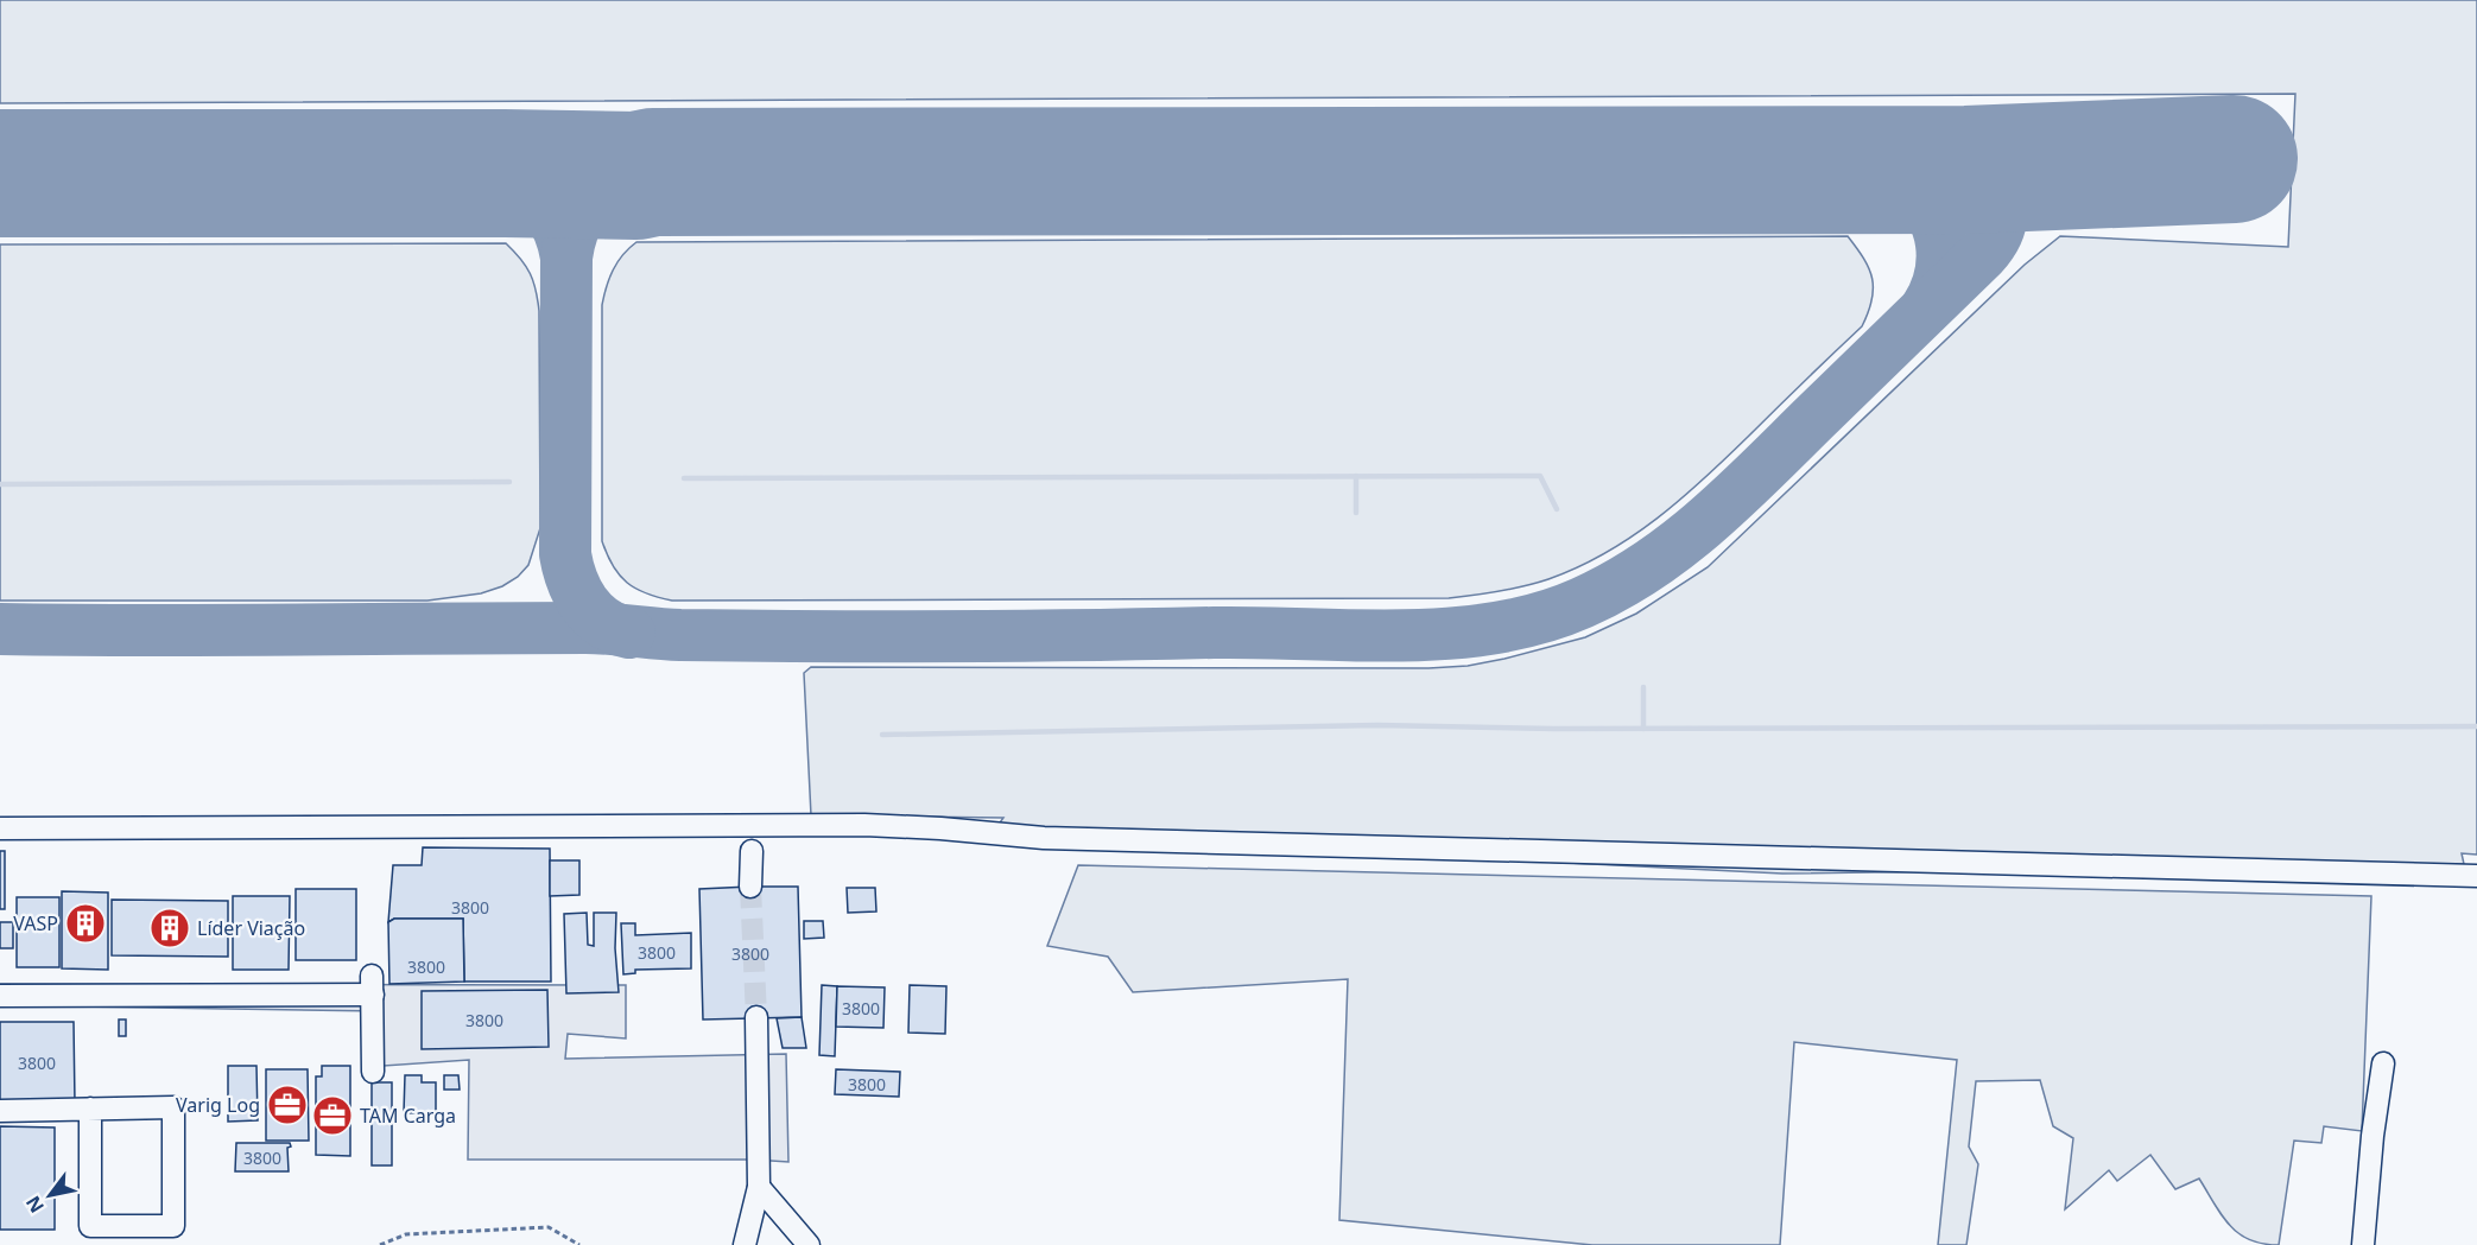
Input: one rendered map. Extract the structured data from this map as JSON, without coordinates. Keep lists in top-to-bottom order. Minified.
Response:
{"places":{"building":["VASP","Líder Viação"],"office":["Varig Log","TAM Carga"]},"house_numbers":["3800","3800","3800","3800","3800","3800","3800","3800","3800"],"north":"bottom left"}
